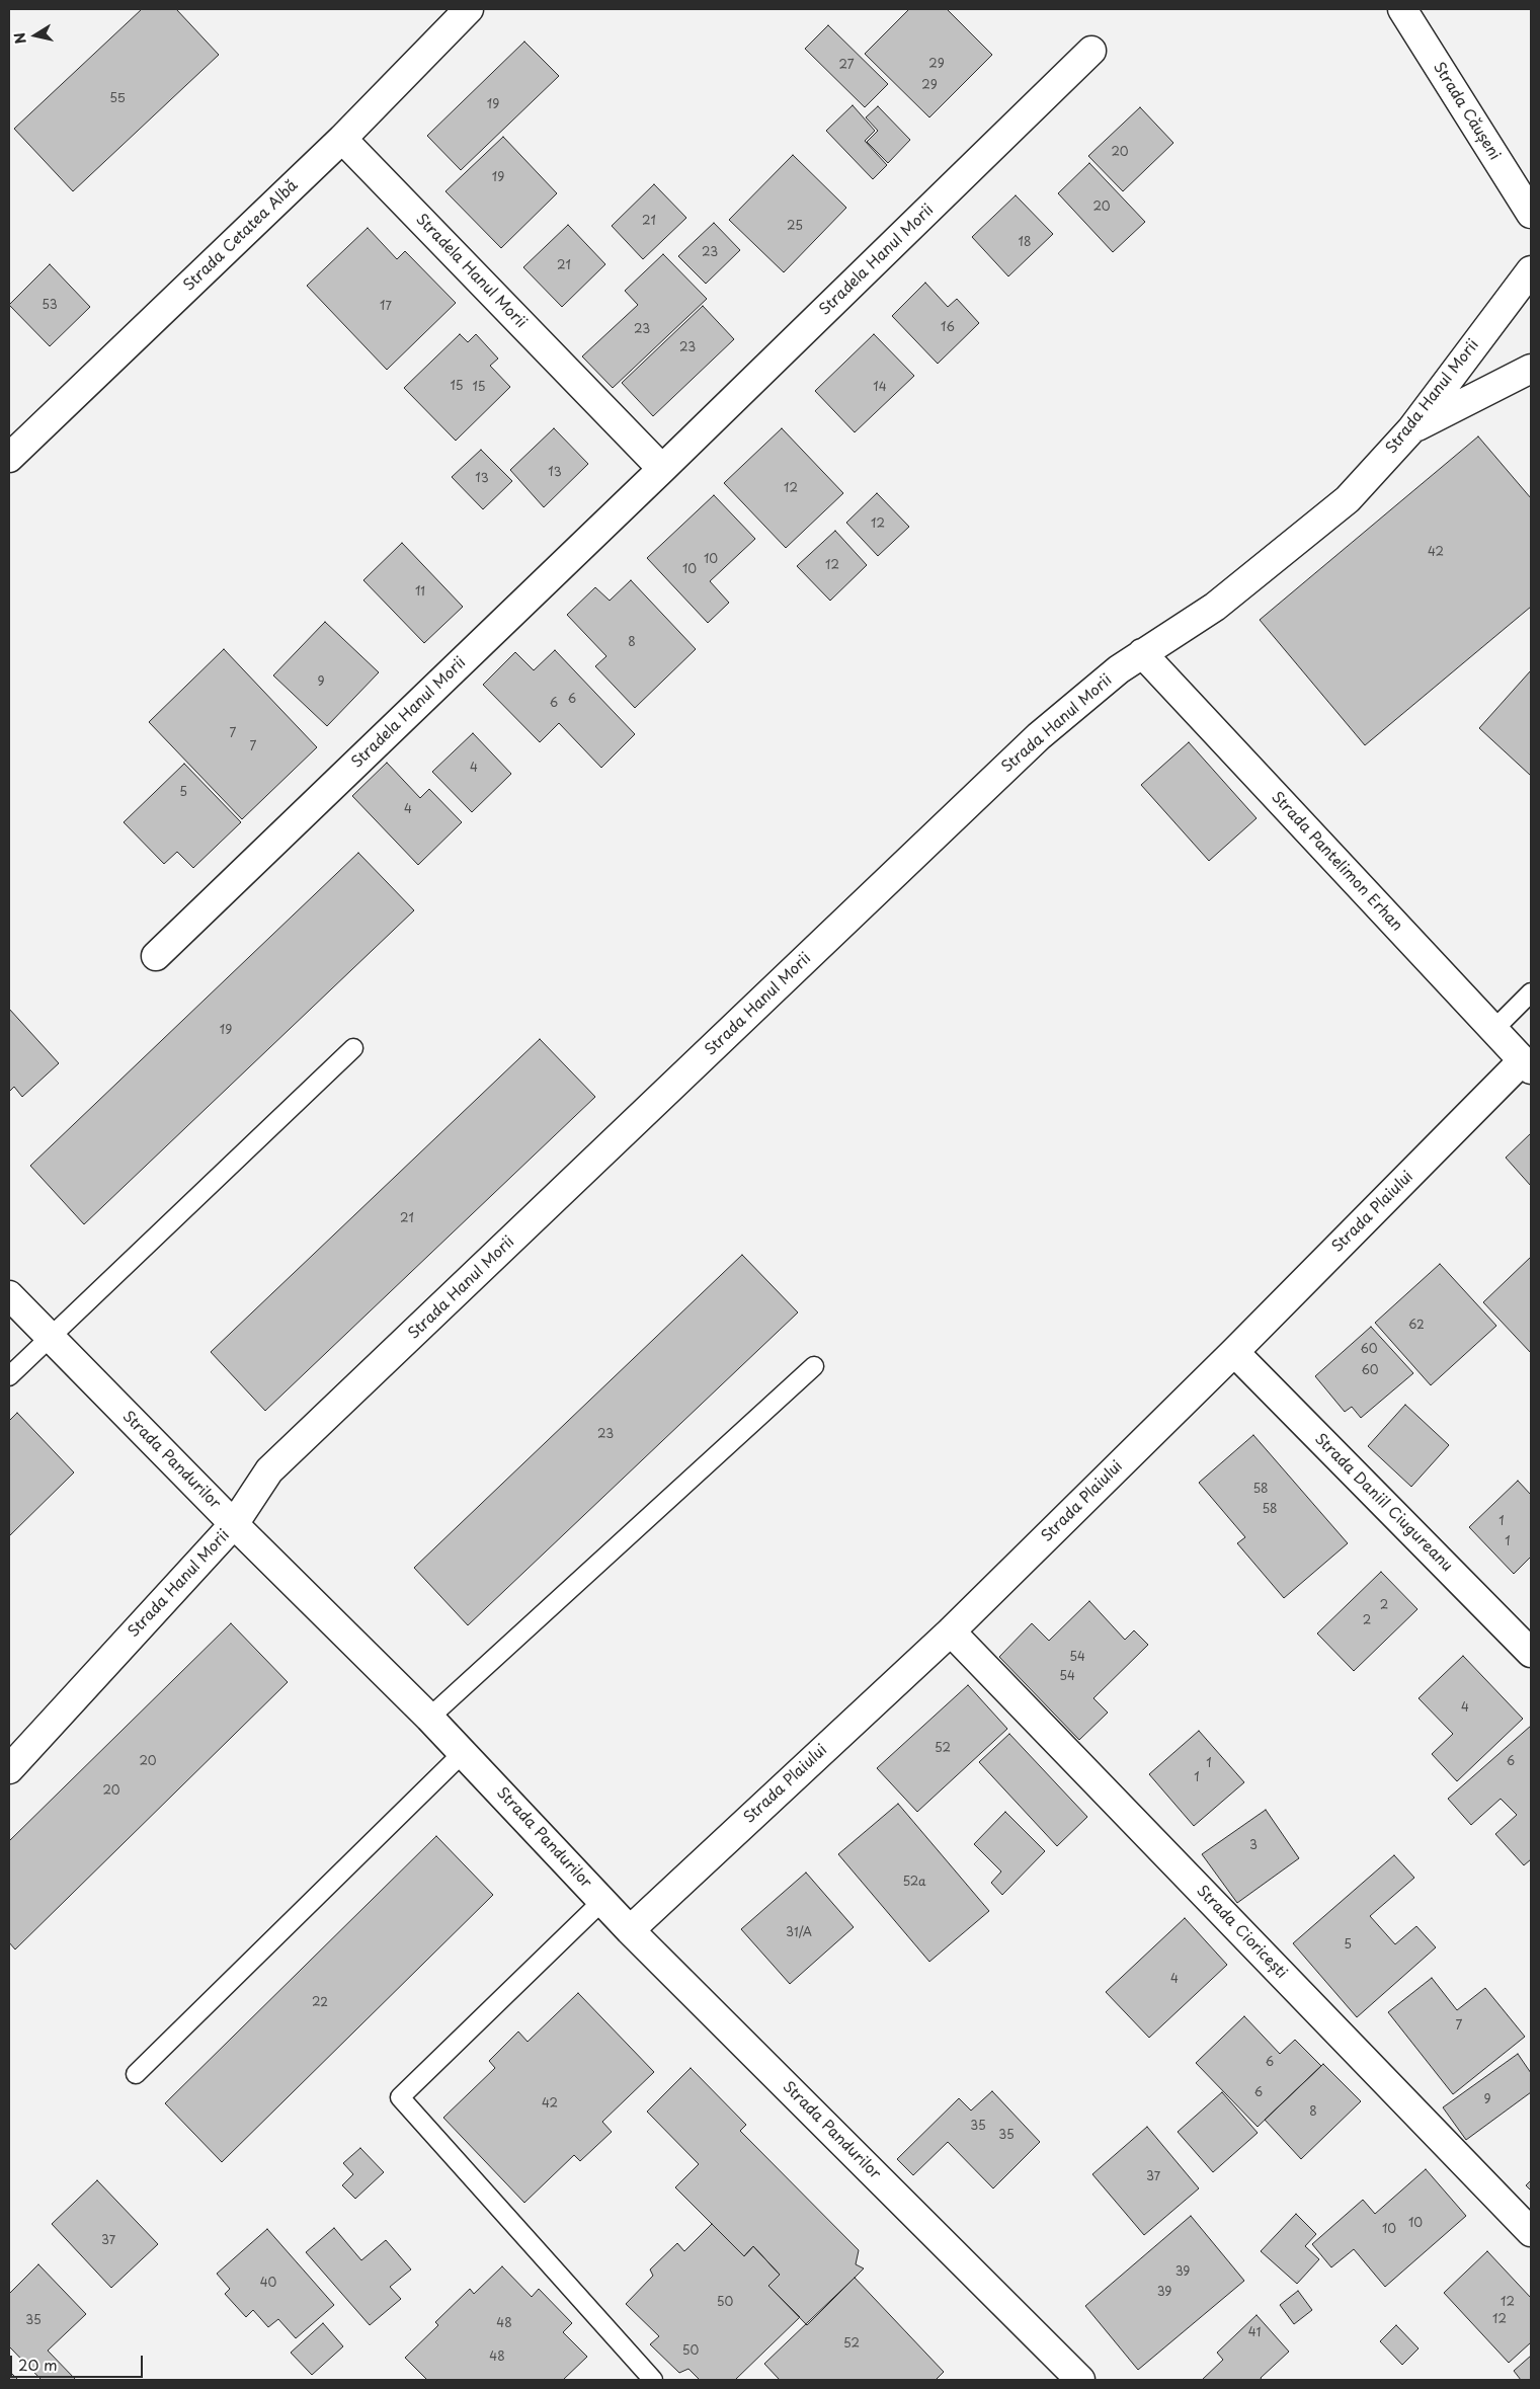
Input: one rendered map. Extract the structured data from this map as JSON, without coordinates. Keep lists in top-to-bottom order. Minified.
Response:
{"streets":{"street":["Strada Căușeni","Strada Cetatea Albă","Stradela Hanul Morii","Strada Hanul Morii","Strada Pantelimon Erhan","Strada Plaiului","Strada Pandurilor","Strada Daniil Ciugureanu","Strada Cioricești"]},"crossings":[["Strada Cetatea Albă","Stradela Hanul Morii"],["Strada Hanul Morii","Strada Pantelimon Erhan"],["Strada Hanul Morii","Strada Pandurilor"],["Strada Pantelimon Erhan","Strada Plaiului"],["Strada Plaiului","Strada Pandurilor"],["Strada Plaiului","Strada Daniil Ciugureanu"],["Strada Plaiului","Strada Cioricești"]],"house_numbers":["29","27","29","55","19","20","19","20","21","25","18","23","21","53","17","16","23","23","15","15","14","13","13","12","12","42","10","12","10","11","8","9","6","6","7","7","4","5","4","19","21","62","60","60","23","58","58","1","1","2","2","54","54","4","52","20","6","1","1","20","3","52a","31/A","5","4","22","7","6","6","9","42","8","35","35","37","10","10","37","39","40","39","50","12","12","35","48","41","52","50","48"],"scale_bar":"20 m","north":"left"}
